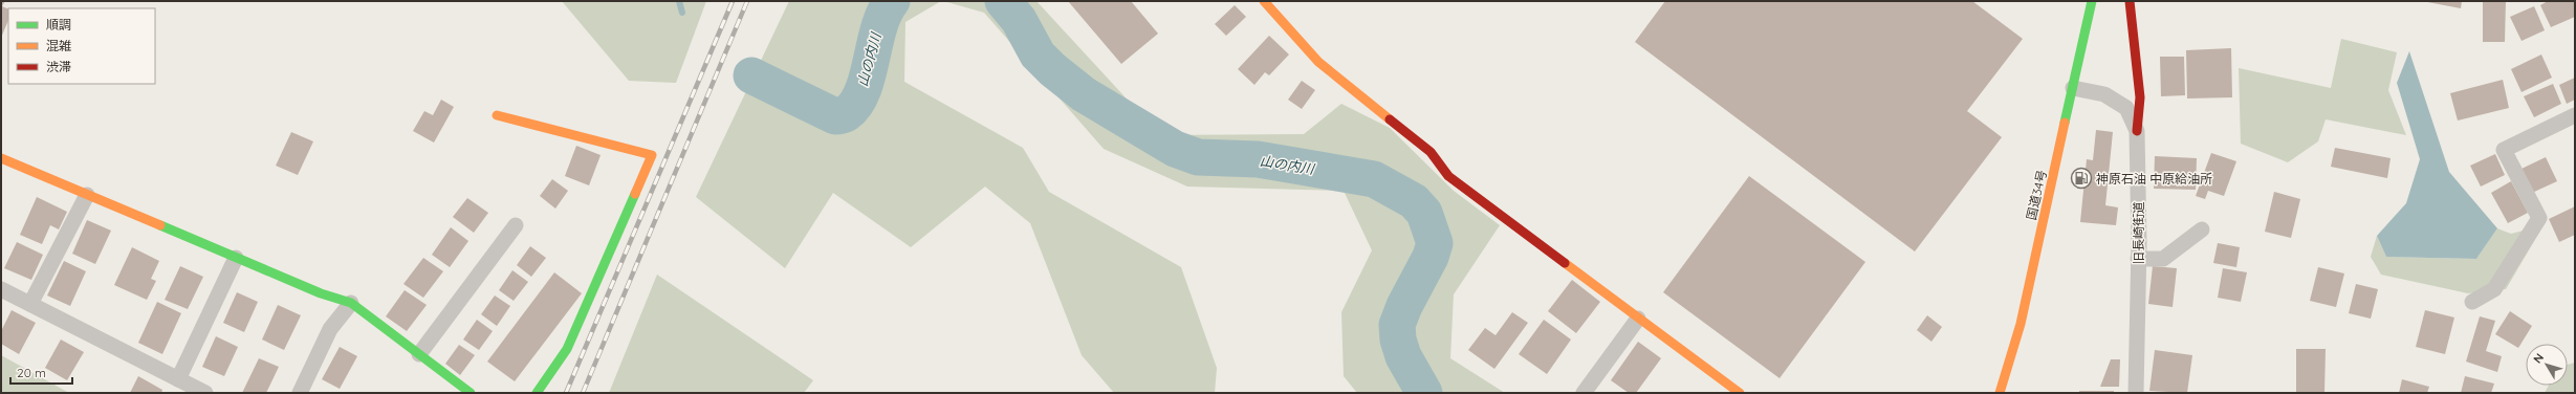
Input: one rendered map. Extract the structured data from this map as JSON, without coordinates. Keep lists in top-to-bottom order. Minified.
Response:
{"streets":{"main road":["国道34号"],"street":["旧長崎街道"]},"crossings":[["国道34号","旧長崎街道"]],"water":["山の内川"],"places":{"fuel station":["神原石油 中原給油所"]},"legend":["順調","混雑","渋滞"],"scale_bar":"20 m","north":"top left"}
